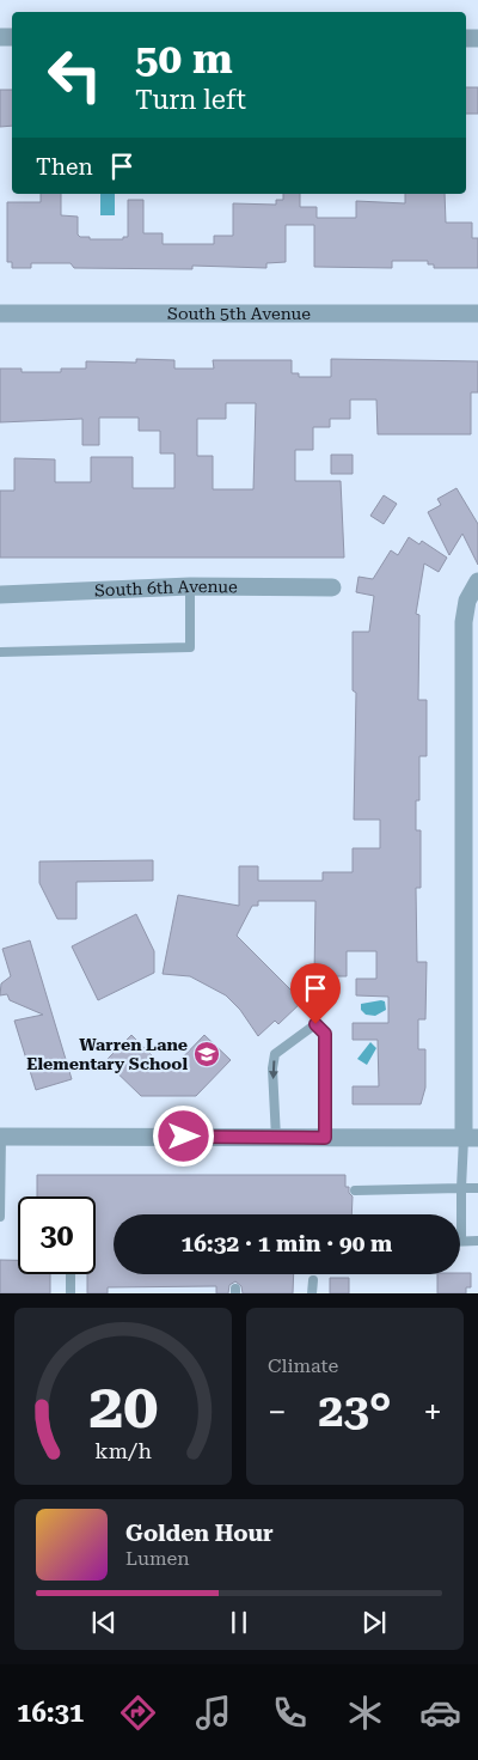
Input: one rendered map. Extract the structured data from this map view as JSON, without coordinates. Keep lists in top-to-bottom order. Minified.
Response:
{"streets":{"street":["South 5th Avenue","South 6th Avenue"]},"places":{"school or university":["Warren Lane Elementary School"]},"page":{"turn":["50 m","Turn left"],"then":"Then","limit":"30","trip":"16:32 · 1 min · 90 m","tile":"Climate","heat":["−","23°","+"],"song":["Golden Hour","Lumen"],"tabs":"16:31","gauge":["20","km/h"]}}
